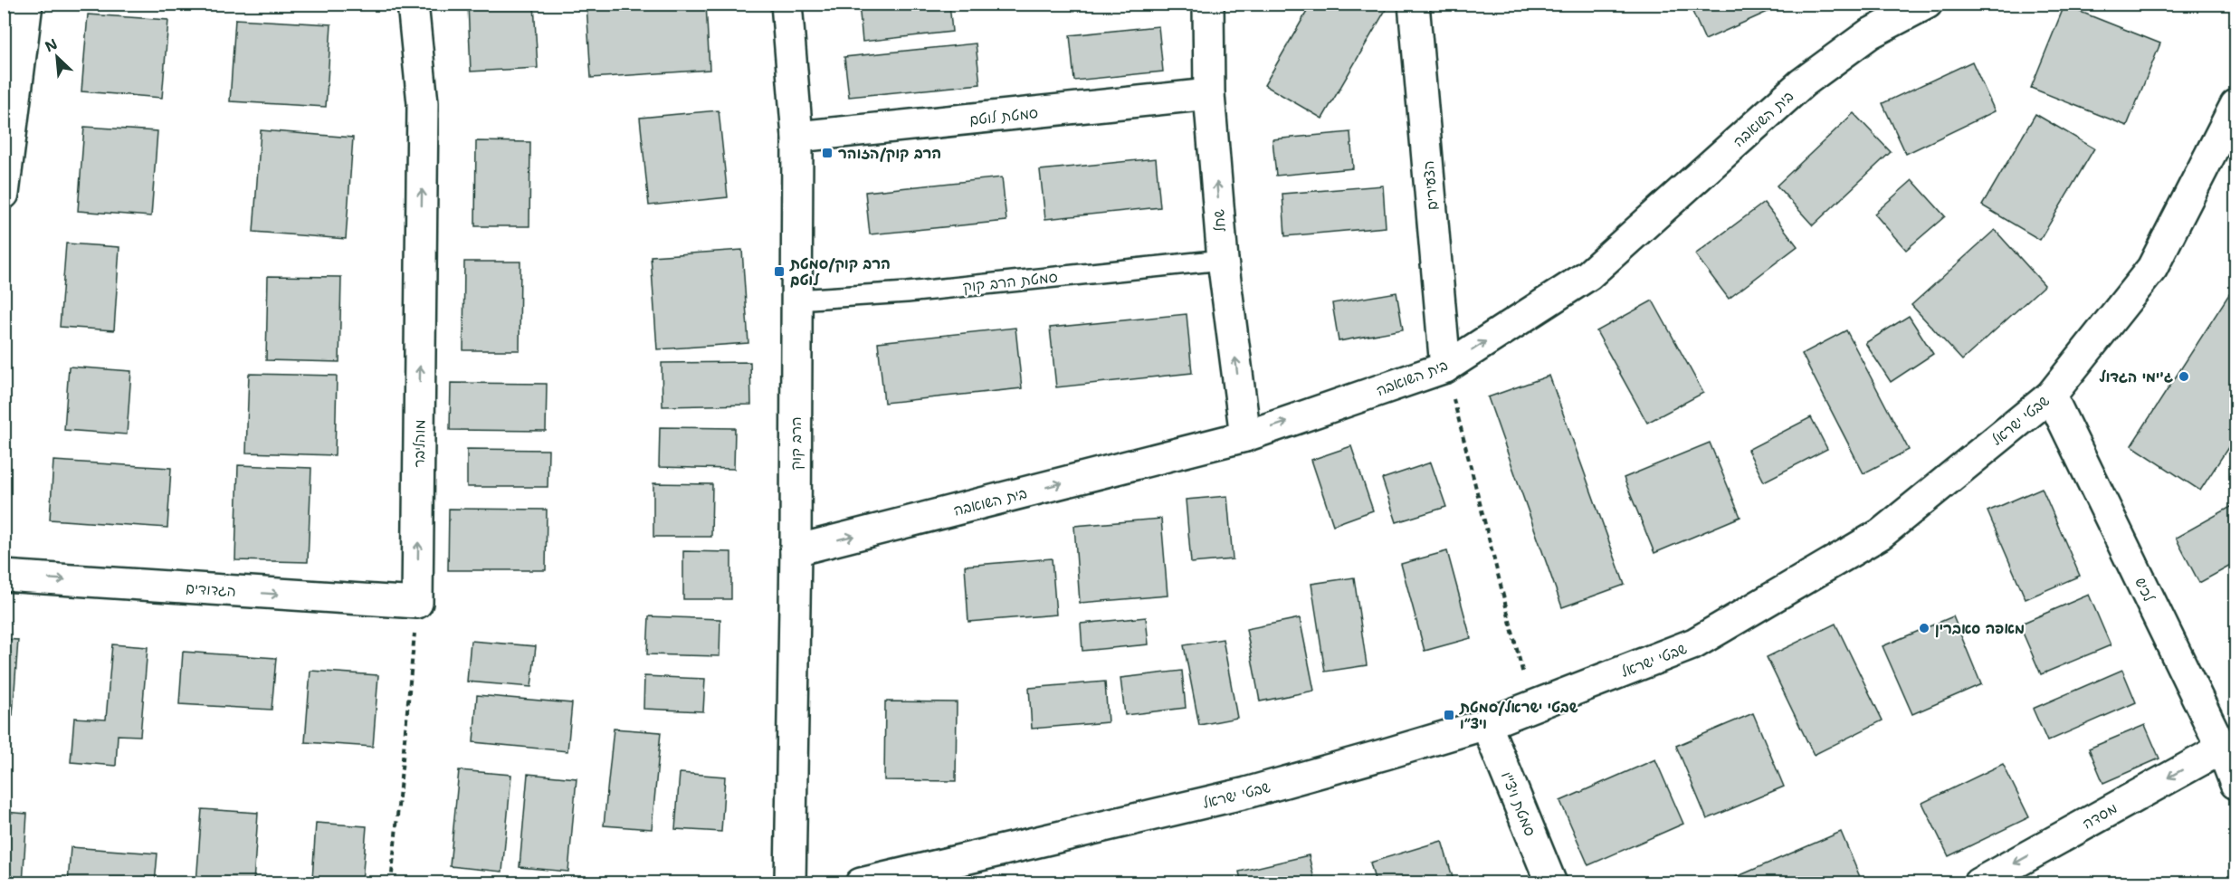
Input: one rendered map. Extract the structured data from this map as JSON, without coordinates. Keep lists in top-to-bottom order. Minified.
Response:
{"streets":{"street":["סמטת לוטם","בית השואבה","הצעירים","שחל","שבטי ישראל","מוהליבר","הרב קוק","הגדודים","לכיש","סמטת ויצ\"ו","מסדה"],"lane":["סמטת הרב קוק"]},"crossings":[["סמטת לוטם","שחל"],["סמטת לוטם","הרב קוק"],["בית השואבה","הצעירים"],["בית השואבה","שחל"],["בית השואבה","הרב קוק"],["שחל","סמטת הרב קוק"],["סמטת הרב קוק","הרב קוק"],["שבטי ישראל","לכיש"],["שבטי ישראל","סמטת ויצ\"ו"],["מוהליבר","הגדודים"],["לכיש","מסדה"]],"one_way":["בית השואבה","שחל","מוהליבר","הגדודים","מסדה"],"places":{"transit":["הרב קוק/הזוהר","הרב קוק/סמטת לוטם","שבטי ישראל/סמטת ויצ״ו"],"other":["ג'ימי הגדול","מאפה סאברין"]},"north":"top left"}
